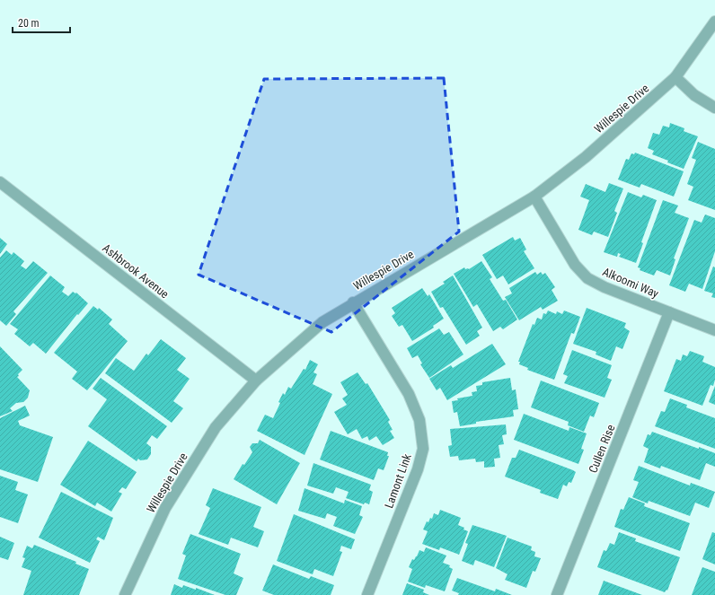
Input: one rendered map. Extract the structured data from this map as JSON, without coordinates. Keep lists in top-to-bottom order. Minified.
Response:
{"streets":{"street":["Willespie Drive","Ashbrook Avenue","Alkoomi Way","Cullen Rise","Lamont Link"]},"crossings":[["Willespie Drive","Ashbrook Avenue"],["Willespie Drive","Alkoomi Way"],["Willespie Drive","Lamont Link"],["Alkoomi Way","Cullen Rise"]],"scale_bar":"20 m"}
